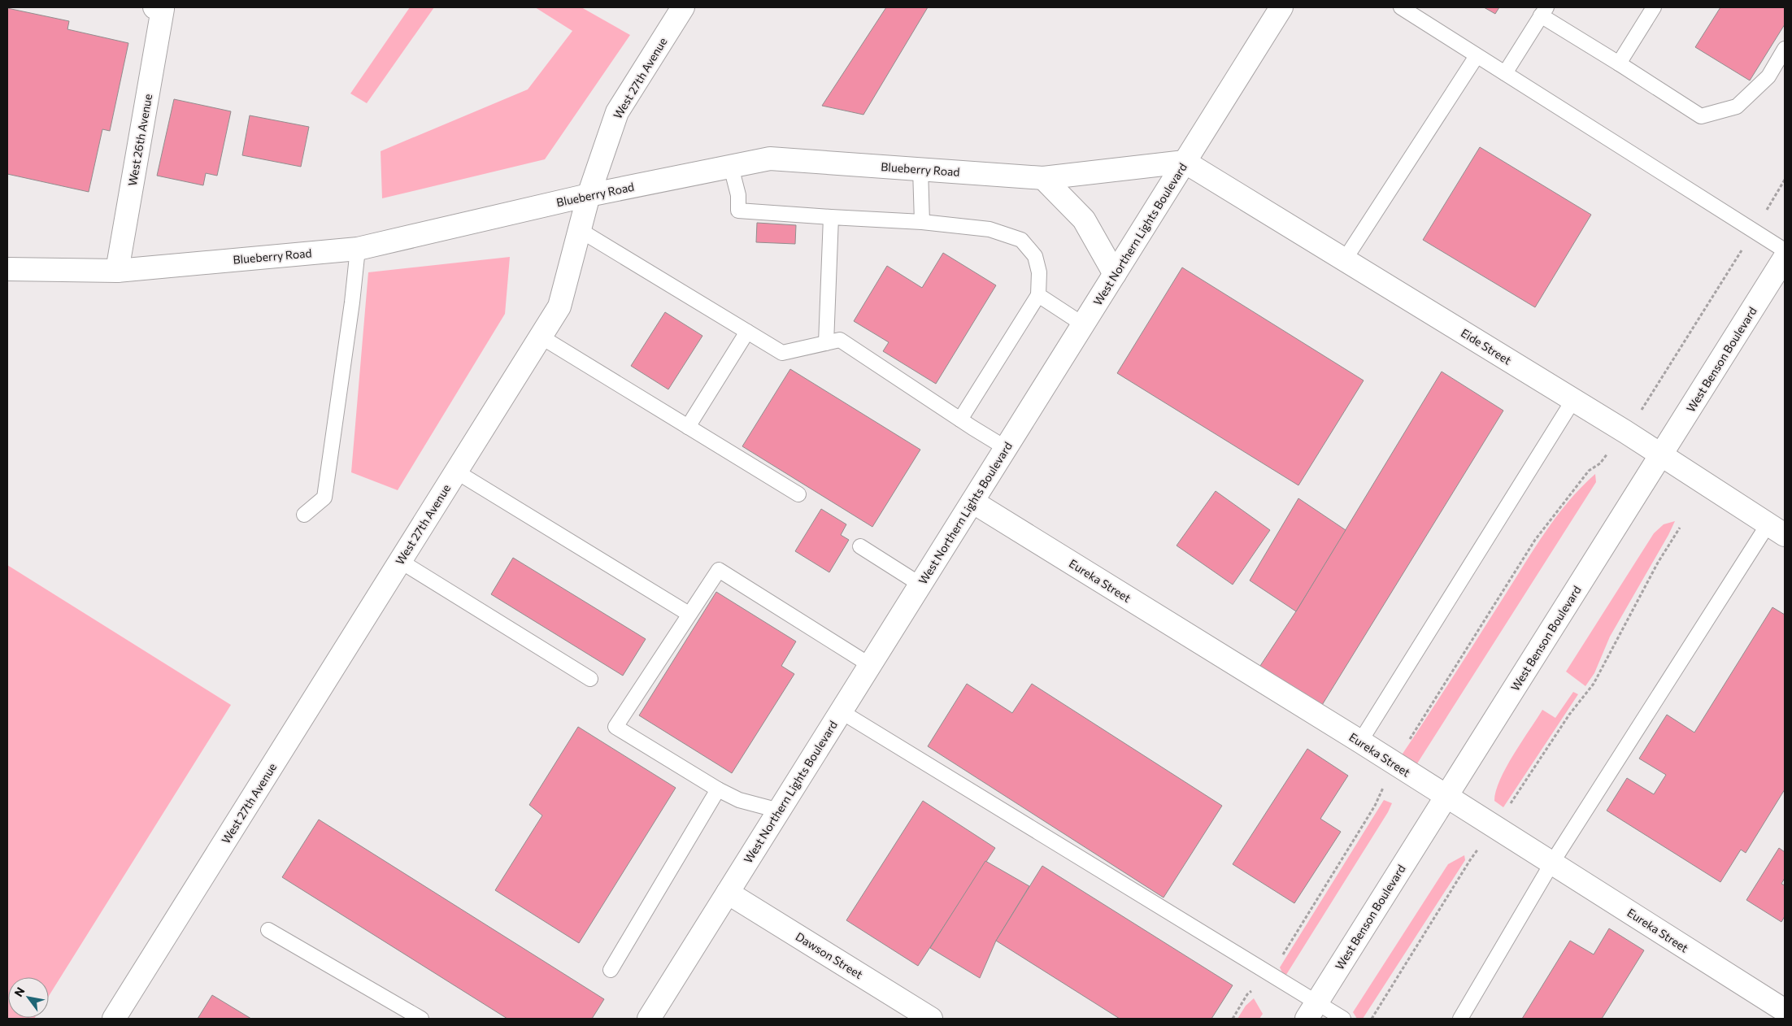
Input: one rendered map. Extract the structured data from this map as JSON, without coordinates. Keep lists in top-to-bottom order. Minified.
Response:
{"streets":{"street":["West 27th Avenue","West 26th Avenue","Blueberry Road","West Northern Lights Boulevard","Eide Street","West Benson Boulevard","Eureka Street","Dawson Street"]},"crossings":[["West 27th Avenue","Blueberry Road"],["West 26th Avenue","Blueberry Road"],["Blueberry Road","West Northern Lights Boulevard"],["Blueberry Road","Eide Street"],["West Northern Lights Boulevard","Eide Street"],["West Northern Lights Boulevard","Eureka Street"],["West Northern Lights Boulevard","Dawson Street"],["Eide Street","West Benson Boulevard"],["West Benson Boulevard","Eureka Street"]],"north":"top left"}
